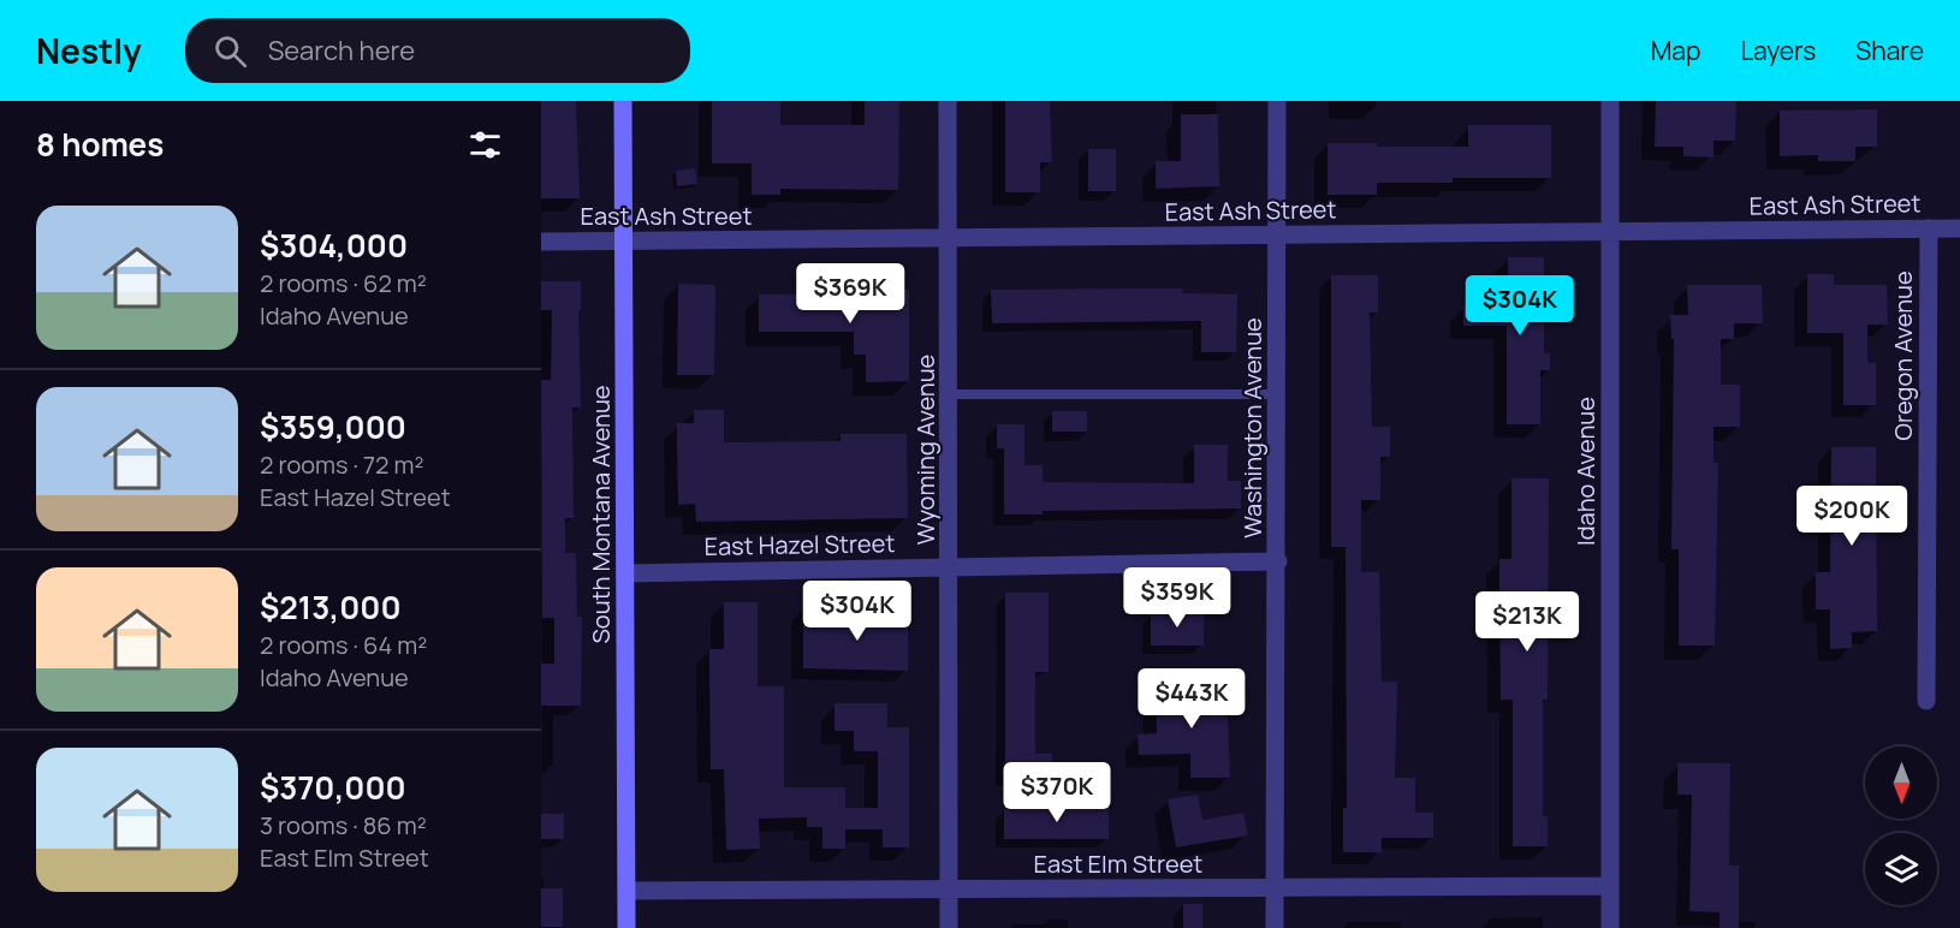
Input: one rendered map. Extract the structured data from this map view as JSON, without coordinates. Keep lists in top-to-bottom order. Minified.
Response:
{"streets":{"street":["East Ash Street","Oregon Avenue","Washington Avenue","Wyoming Avenue","Idaho Avenue","South Montana Avenue","East Hazel Street","East Elm Street"]},"crossings":[["East Ash Street","Oregon Avenue"],["East Ash Street","Washington Avenue"],["East Ash Street","Wyoming Avenue"],["East Ash Street","Idaho Avenue"],["East Ash Street","South Montana Avenue"],["Washington Avenue","East Hazel Street"],["Washington Avenue","East Elm Street"],["Wyoming Avenue","East Hazel Street"],["Wyoming Avenue","East Elm Street"],["Idaho Avenue","East Elm Street"],["South Montana Avenue","East Hazel Street"],["South Montana Avenue","East Elm Street"]],"north":"bottom","page":{"header":"Nestly","search":"Search here","nav":["Map","Layers","Share"],"heading":"8 homes","list":[{"name":"$304,000","note":"2 rooms · 62 m² · Idaho Avenue"},{"name":"$359,000","note":"2 rooms · 72 m² · East Hazel Street"},{"name":"$213,000","note":"2 rooms · 64 m² · Idaho Avenue"},{"name":"$370,000","note":"3 rooms · 86 m² · East Elm Street"}],"price":["$369K","$304K","$200K","$359K","$304K","$213K","$443K","$370K"]}}
